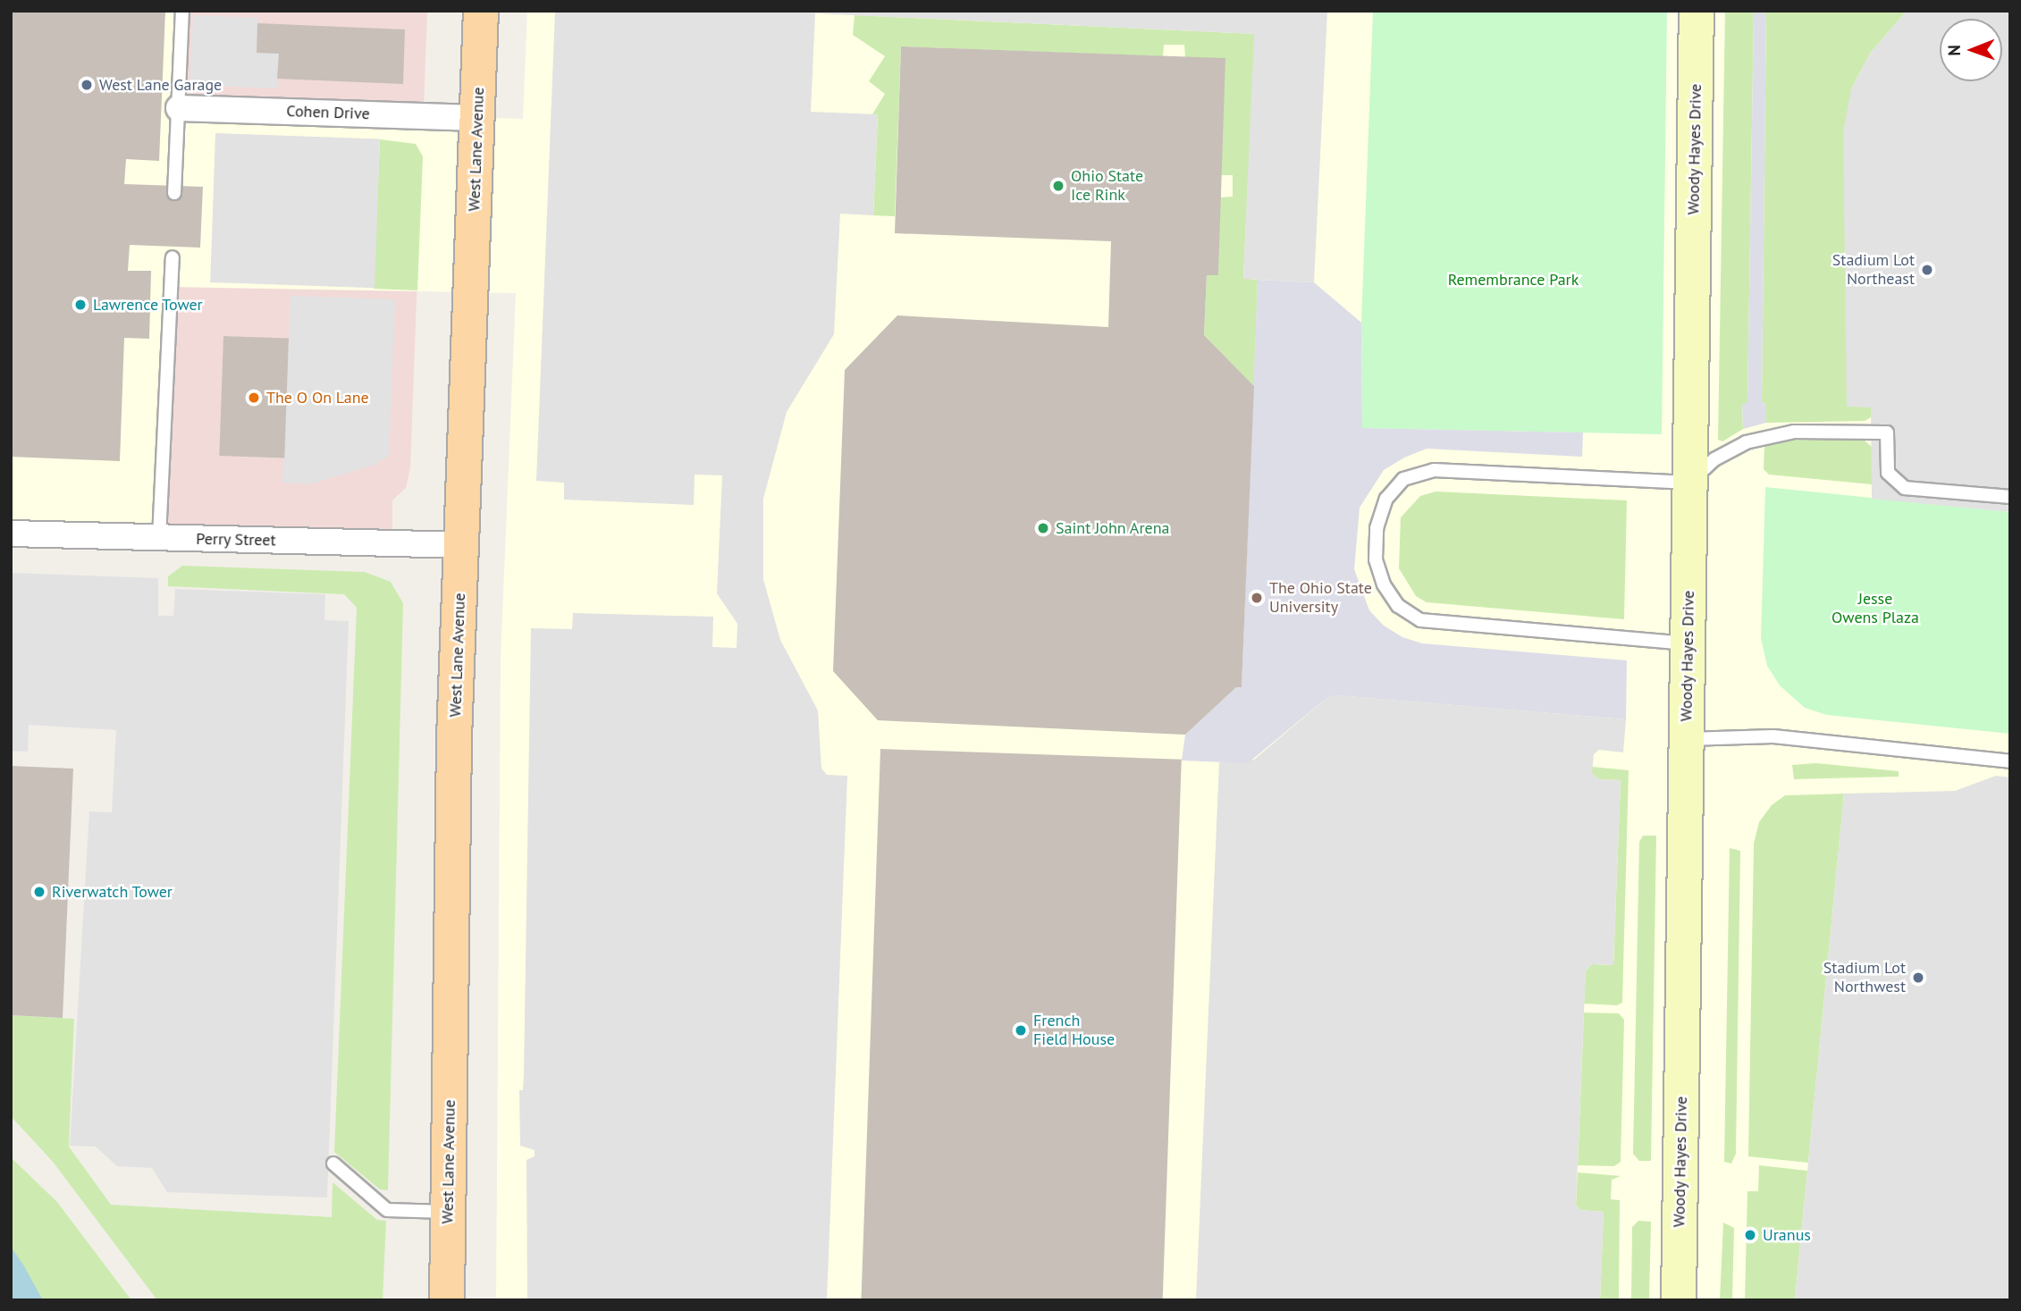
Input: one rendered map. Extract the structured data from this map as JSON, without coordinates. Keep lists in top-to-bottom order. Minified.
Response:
{"streets":{"main road":["West Lane Avenue"],"street":["Cohen Drive","Woody Hayes Drive","Perry Street"]},"crossings":[["Cohen Drive","West Lane Avenue"],["West Lane Avenue","Perry Street"]],"parks":["Remembrance Park","Jesse Owens Plaza"],"places":["West Lane Garage","Ohio State Ice Rink","Stadium Lot Northeast","Lawrence Tower","The O On Lane","Saint John Arena","The Ohio State University","Riverwatch Tower","Stadium Lot Northwest","French Field House","Uranus"],"north":"left"}
